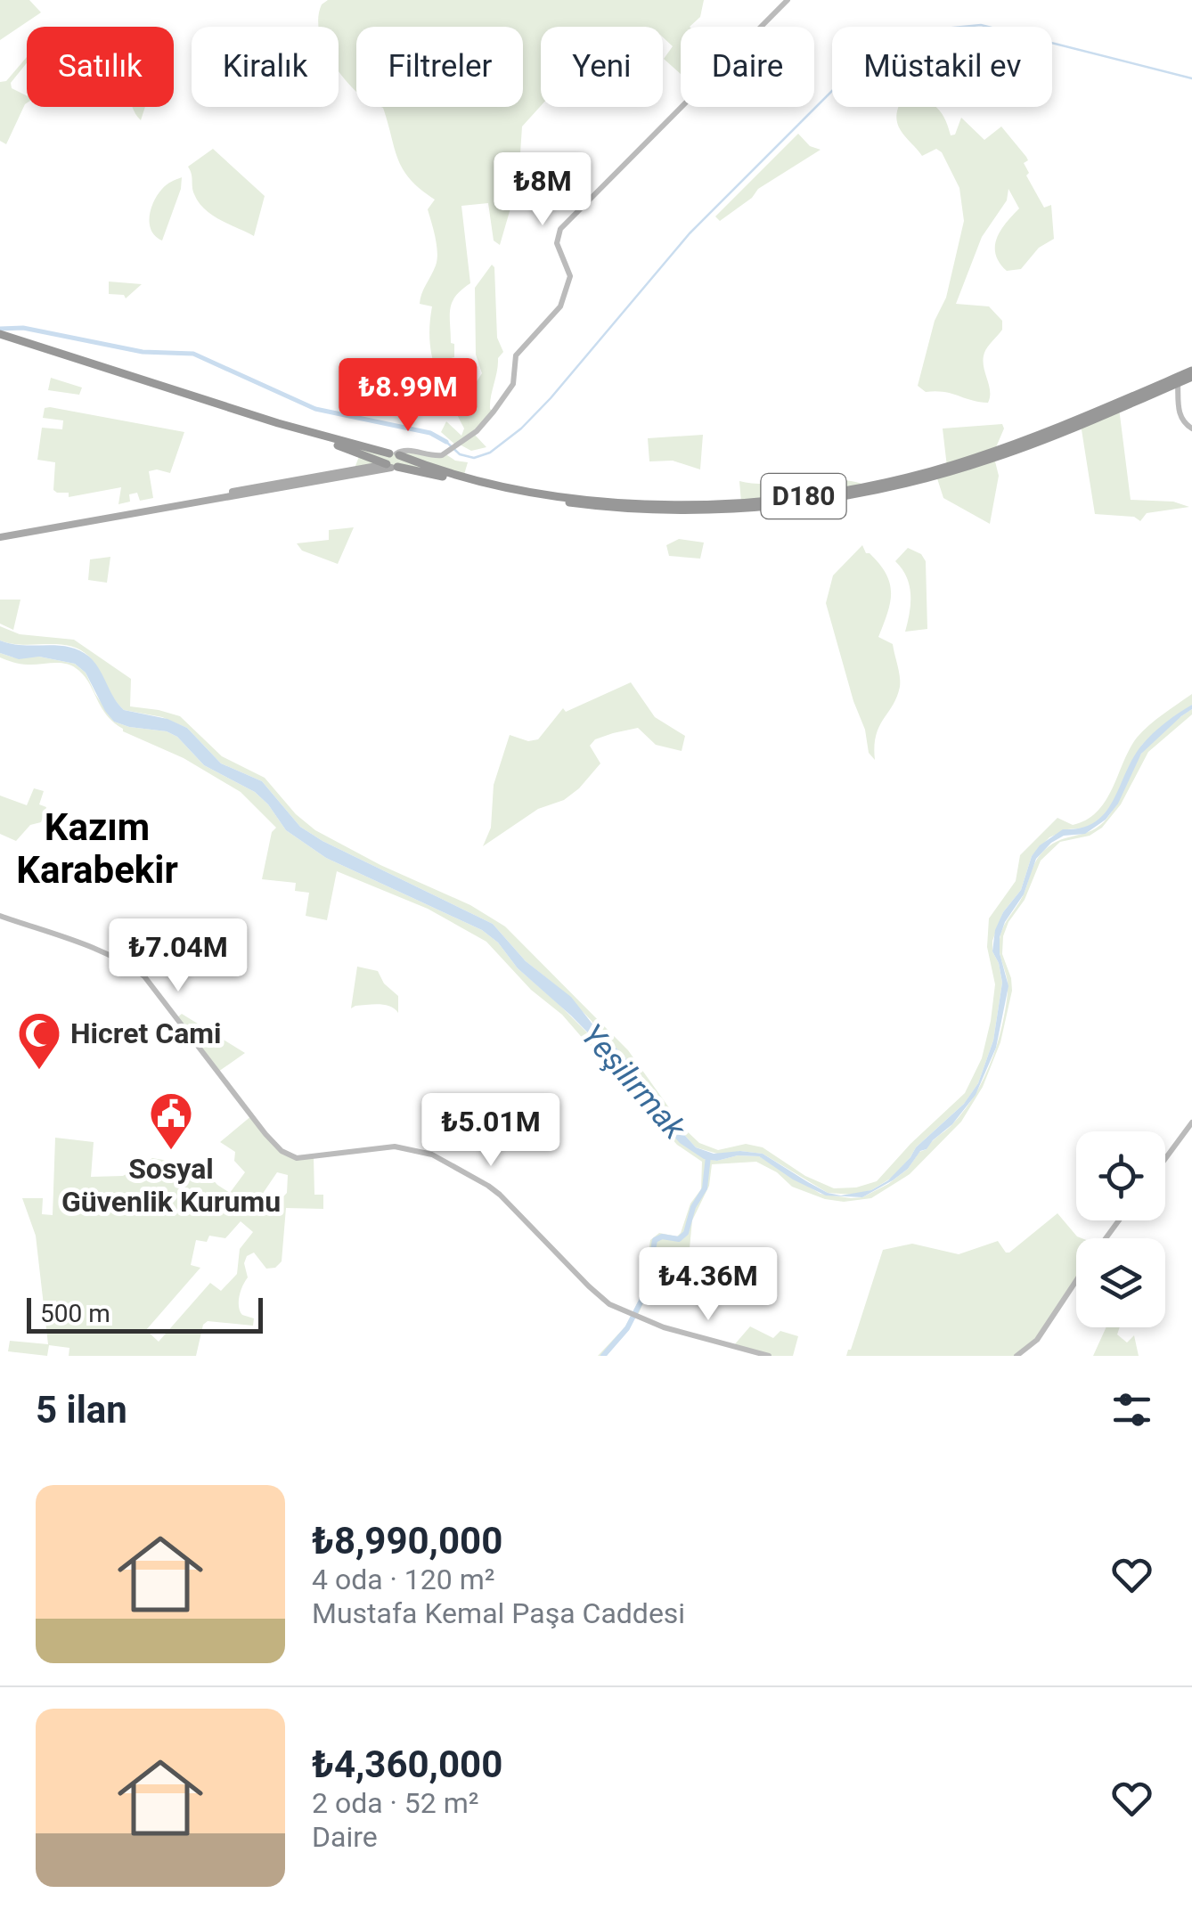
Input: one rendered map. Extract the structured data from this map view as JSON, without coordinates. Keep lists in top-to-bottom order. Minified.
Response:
{"streets":{"highway":["D180"]},"districts":["Kazım Karabekir"],"water":["Yeşilırmak"],"places":{"mosque":["Hicret Cami"],"public building":["Sosyal Güvenlik Kurumu"]},"scale_bar":"500 m","page":{"chip":["Satılık","Kiralık","Filtreler","Yeni","Daire","Müstakil ev"],"price":["₺8M","₺8.99M","₺7.04M","₺5.01M","₺4.36M"],"scale":"500 m","heading":"5 ilan","list":[{"name":"₺8,990,000","note":"4 oda · 120 m² · Mustafa Kemal Paşa Caddesi"},{"name":"₺4,360,000","note":"2 oda · 52 m² · Daire"}]}}
